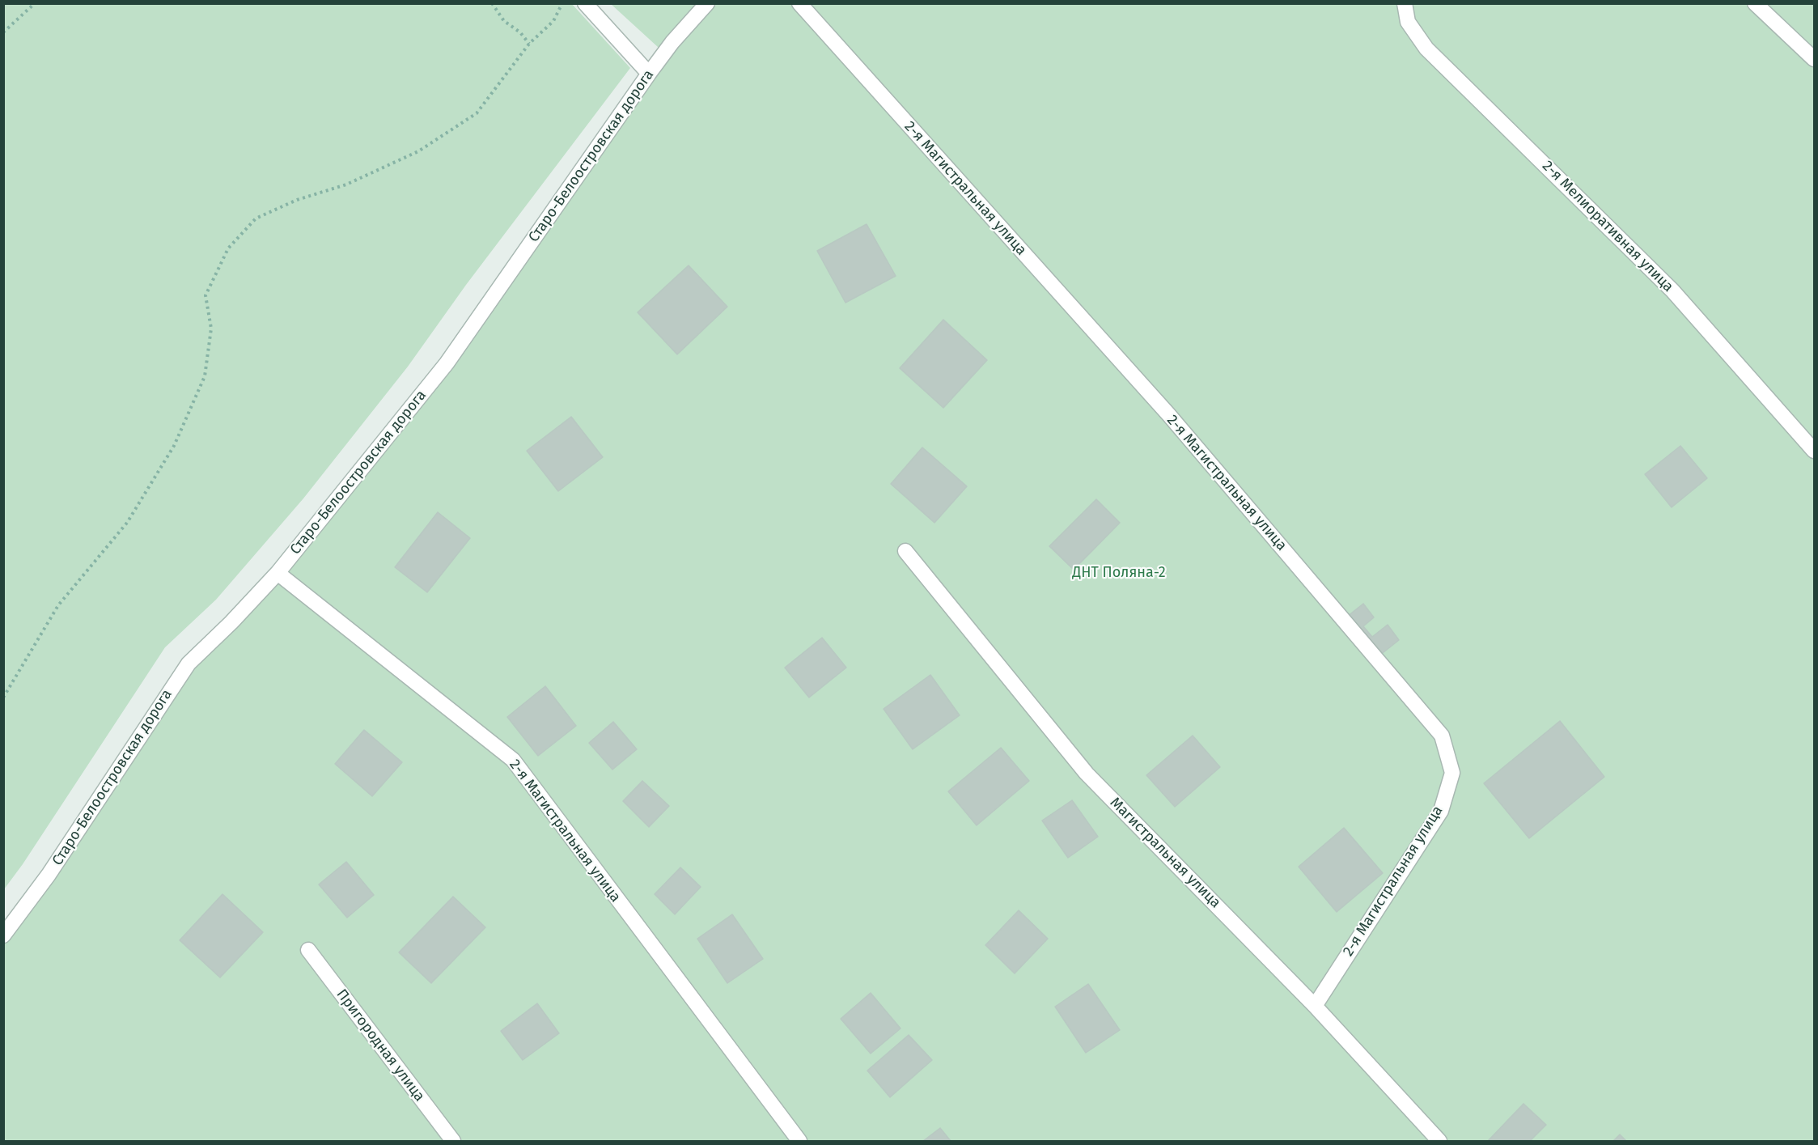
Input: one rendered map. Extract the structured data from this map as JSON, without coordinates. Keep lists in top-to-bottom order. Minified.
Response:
{"streets":{"street":["Старо-Белоостровская дорога","2-я Магистральная улица","2-я Мелиоративная улица","Магистральная улица","Пригородная улица"]},"crossings":[["Старо-Белоостровская дорога","2-я Магистральная улица"],["2-я Магистральная улица","Магистральная улица"]],"parks":["ДНТ Поляна-2"]}
